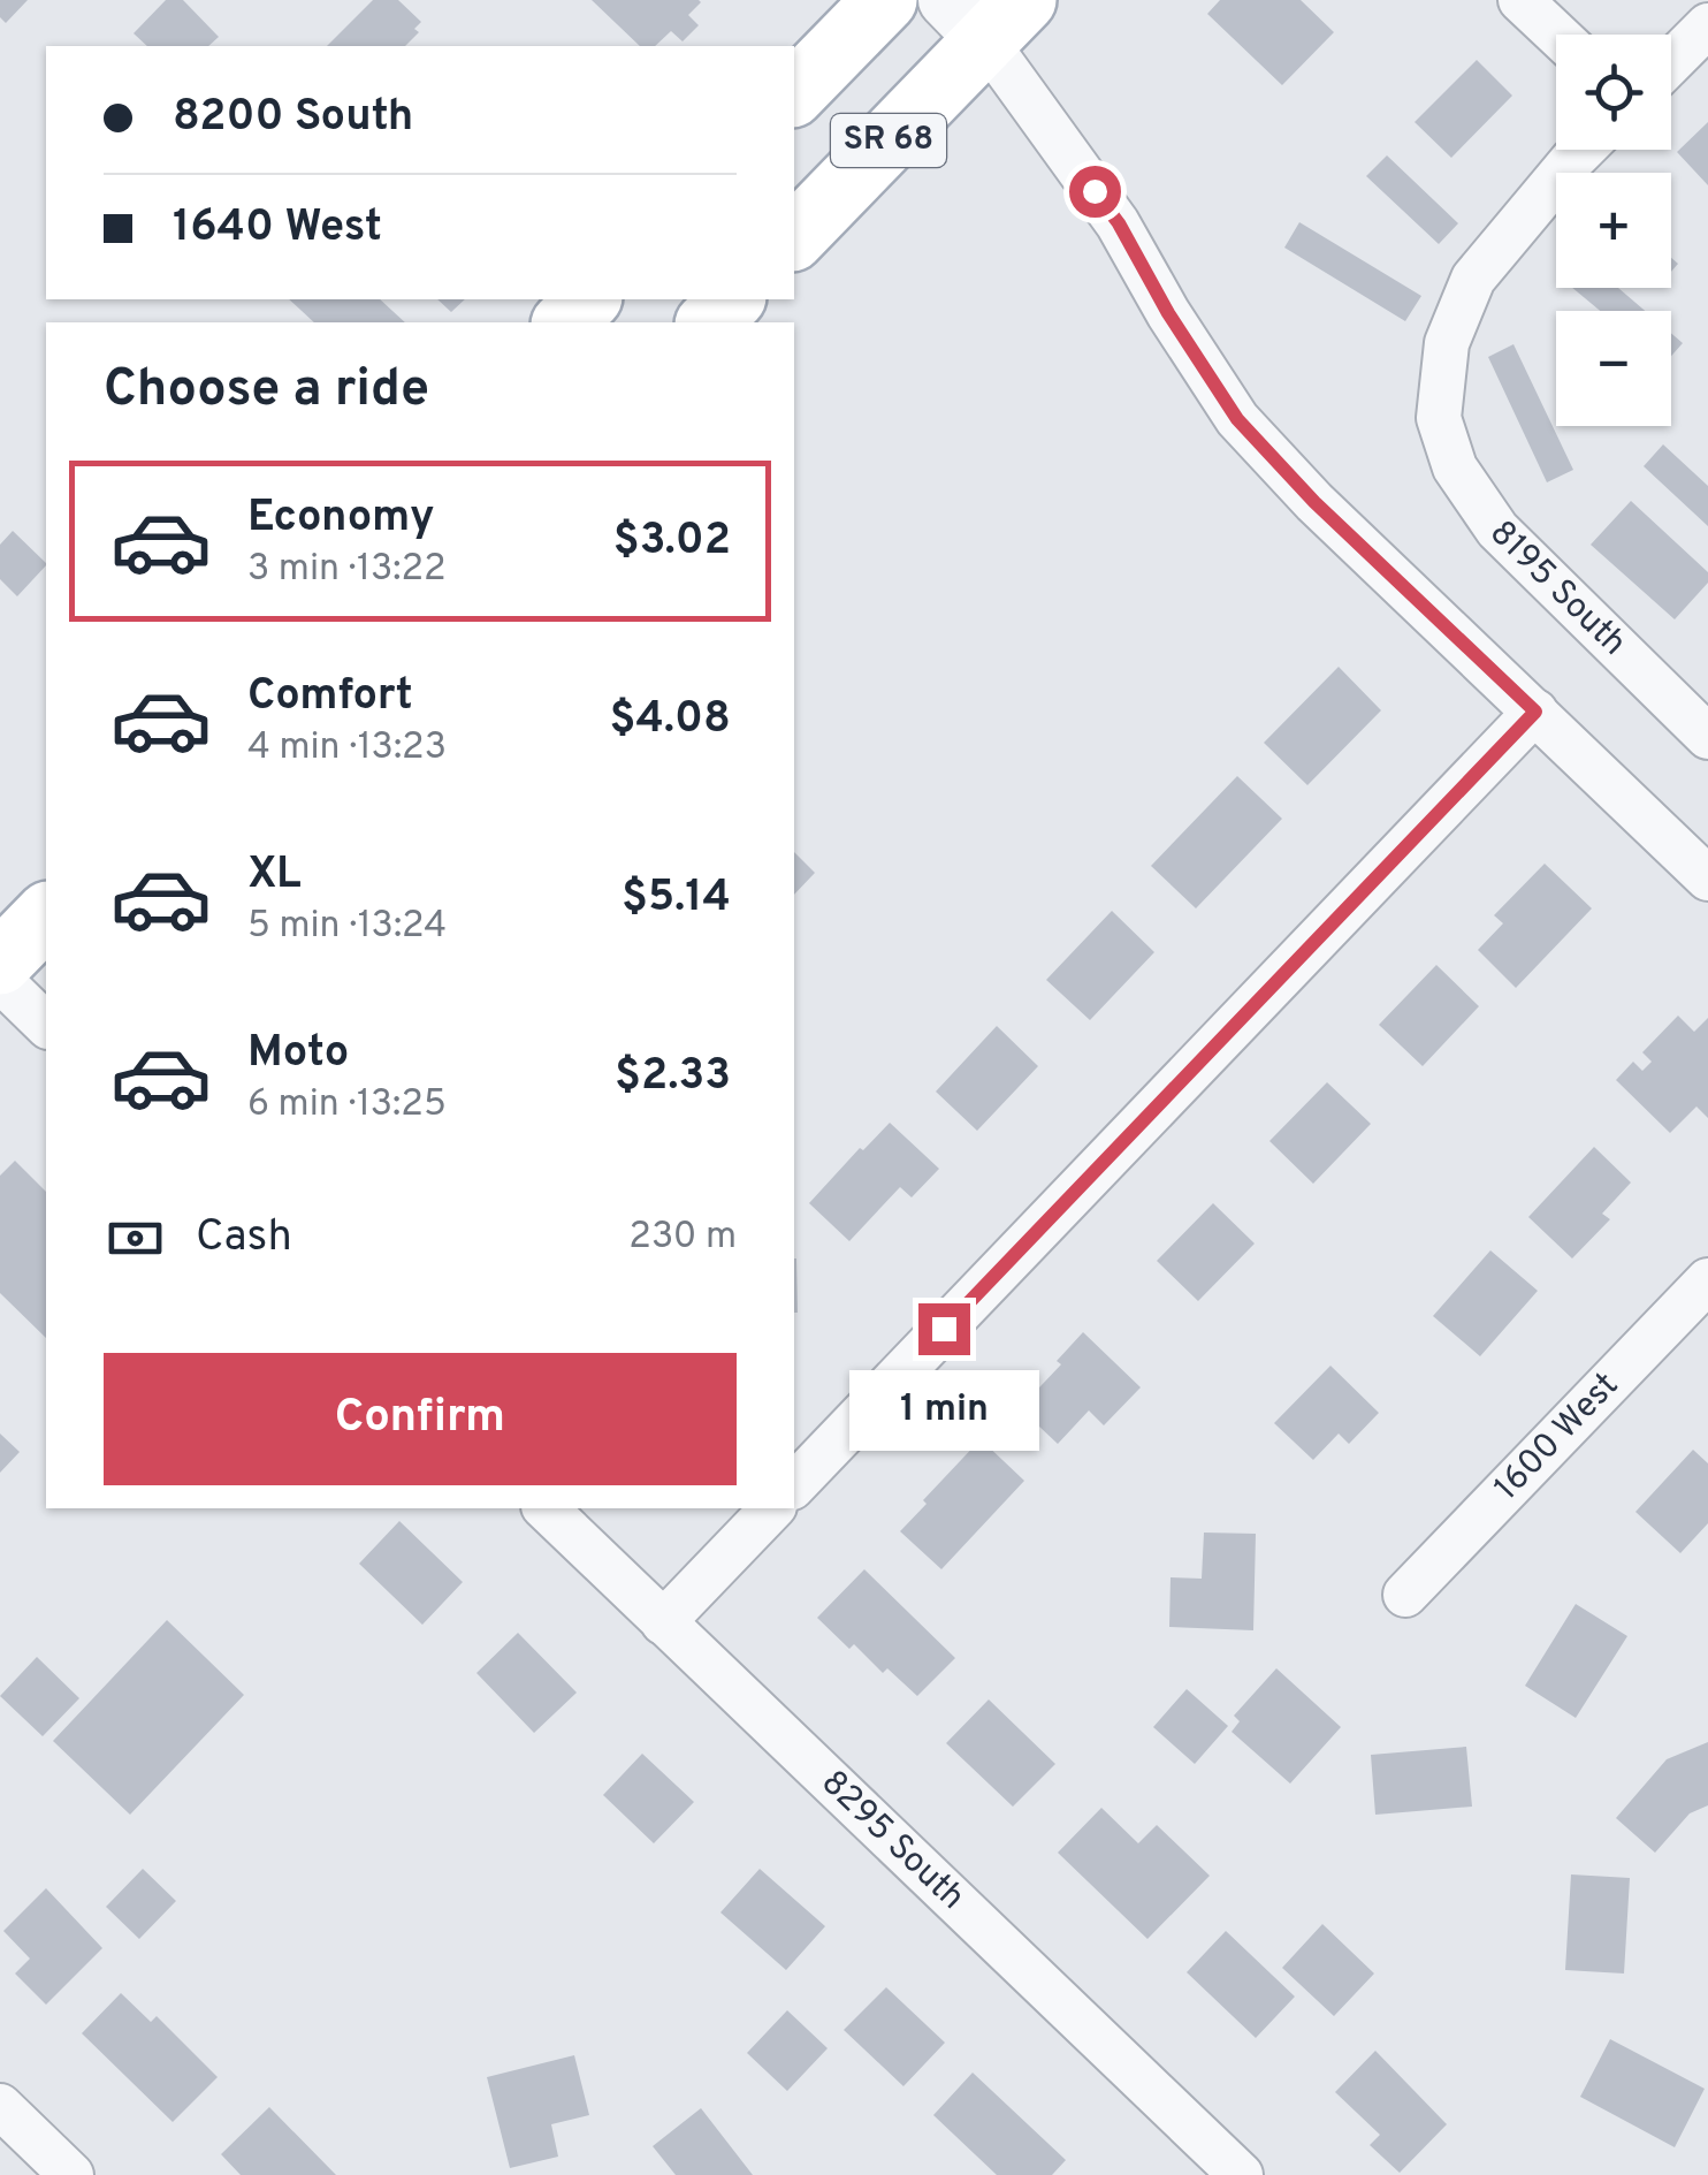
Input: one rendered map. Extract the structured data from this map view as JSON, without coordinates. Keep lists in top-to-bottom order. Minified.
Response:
{"streets":{"main road":["SR 68"],"street":["8195 South","1600 West","8295 South"]},"page":{"map_buttons":["+","−"],"banner":["8200 South","1640 West"],"heading":"Choose a ride","list":[{"name":"Economy","note":"3 min · 13:22","value":"$3.02"},{"name":"Comfort","note":"4 min · 13:23","value":"$4.08"},{"name":"XL","note":"5 min · 13:24","value":"$5.14"},{"name":"Moto","note":"6 min · 13:25","value":"$2.33"}],"pay":["Cash","230 m"],"buttons":"Confirm","bubble":"1 min"}}
